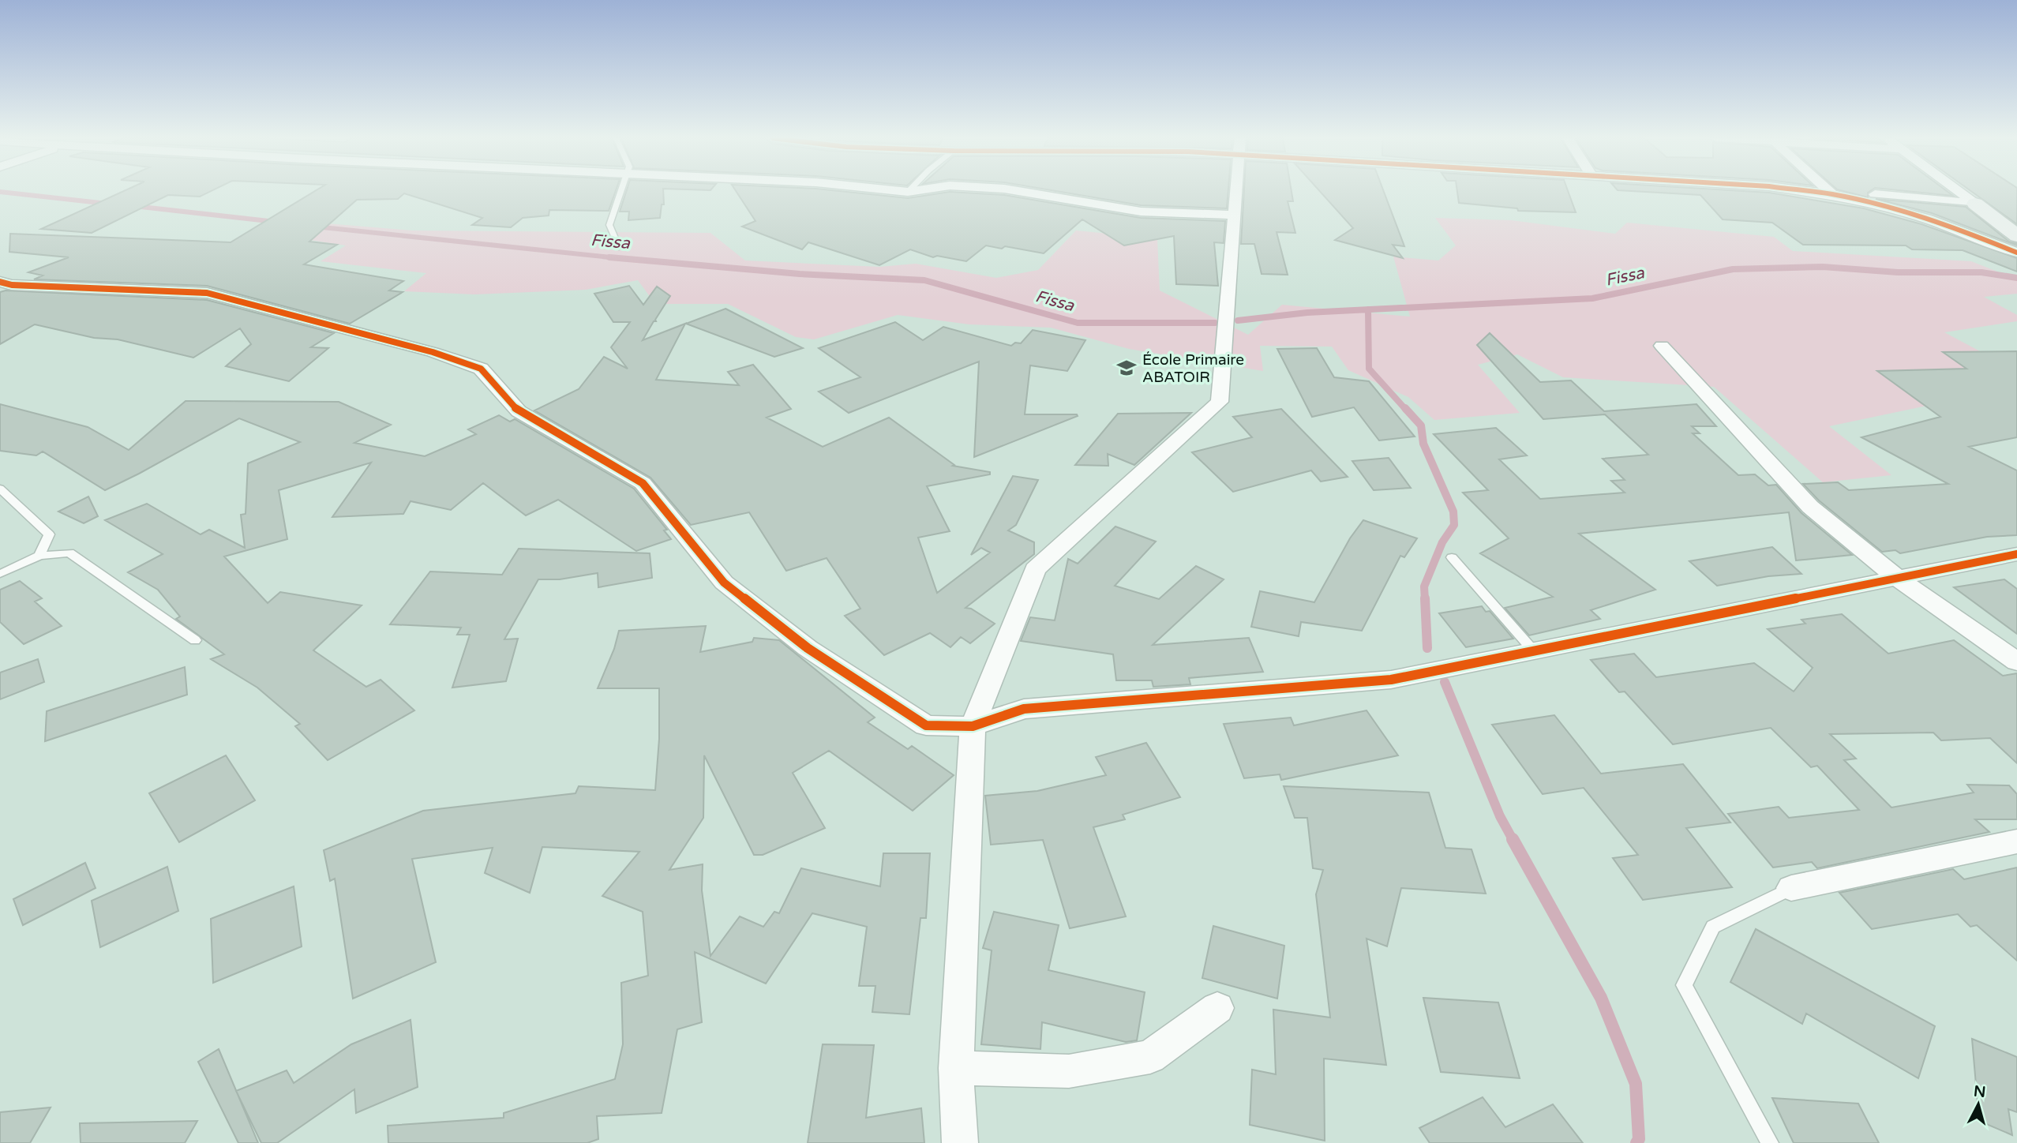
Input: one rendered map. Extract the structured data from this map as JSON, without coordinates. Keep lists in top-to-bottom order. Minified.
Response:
{"water":["Fissa"],"places":{"school or university":["École Primaire ABATOIR"]},"north":"top"}
